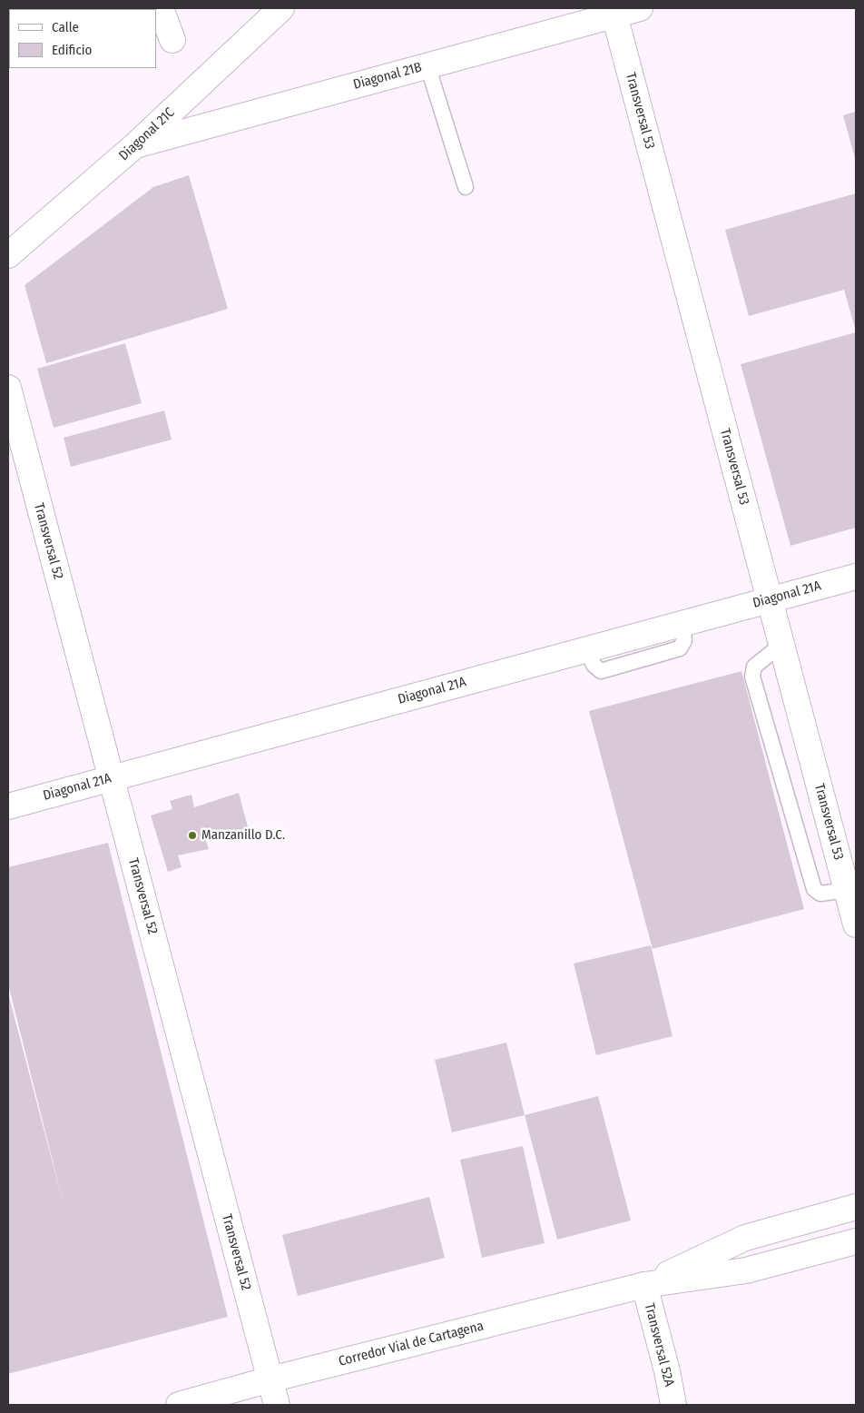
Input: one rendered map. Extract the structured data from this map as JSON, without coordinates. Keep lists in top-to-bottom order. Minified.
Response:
{"streets":{"street":["Diagonal 21B","Transversal 53","Diagonal 21C","Transversal 52","Diagonal 21A","Corredor Vial de Cartagena","Transversal 52A"]},"crossings":[["Diagonal 21B","Transversal 53"],["Diagonal 21B","Diagonal 21C"],["Transversal 53","Diagonal 21A"],["Transversal 52","Diagonal 21A"],["Transversal 52","Corredor Vial de Cartagena"],["Corredor Vial de Cartagena","Transversal 52A"]],"places":["Manzanillo D.C."],"legend":["Calle","Edificio"]}
